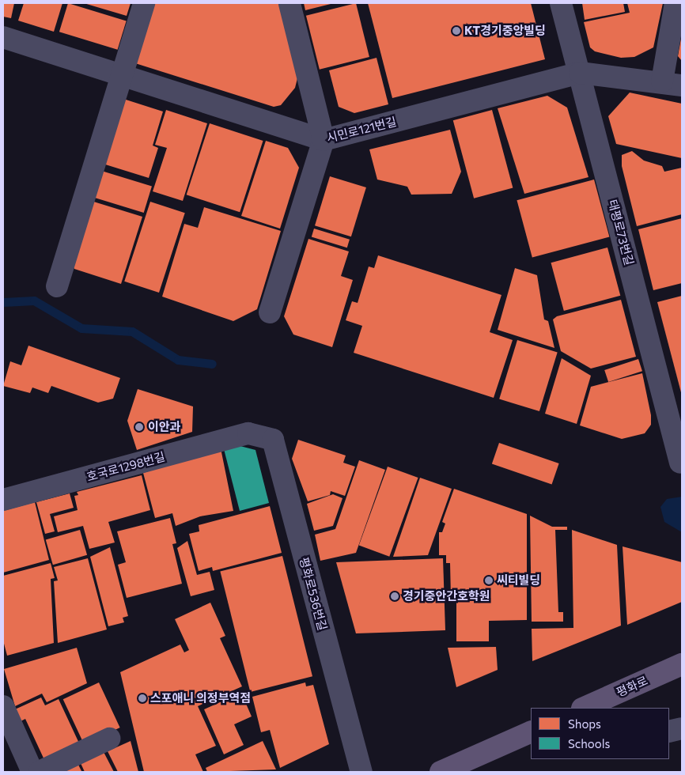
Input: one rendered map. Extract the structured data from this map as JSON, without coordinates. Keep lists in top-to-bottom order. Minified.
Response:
{"streets":{"main road":["평화로"],"street":["시민로121번길","태평로73번길","호국로1298번길","평화로536번길"]},"crossings":[["시민로121번길","태평로73번길"],["호국로1298번길","평화로536번길"]],"places":["KT경기중앙빌딩","이안과","씨티빌딩","경기중안간호학원","스포애니 의정부역점"],"legend":["Shops","Schools"]}
